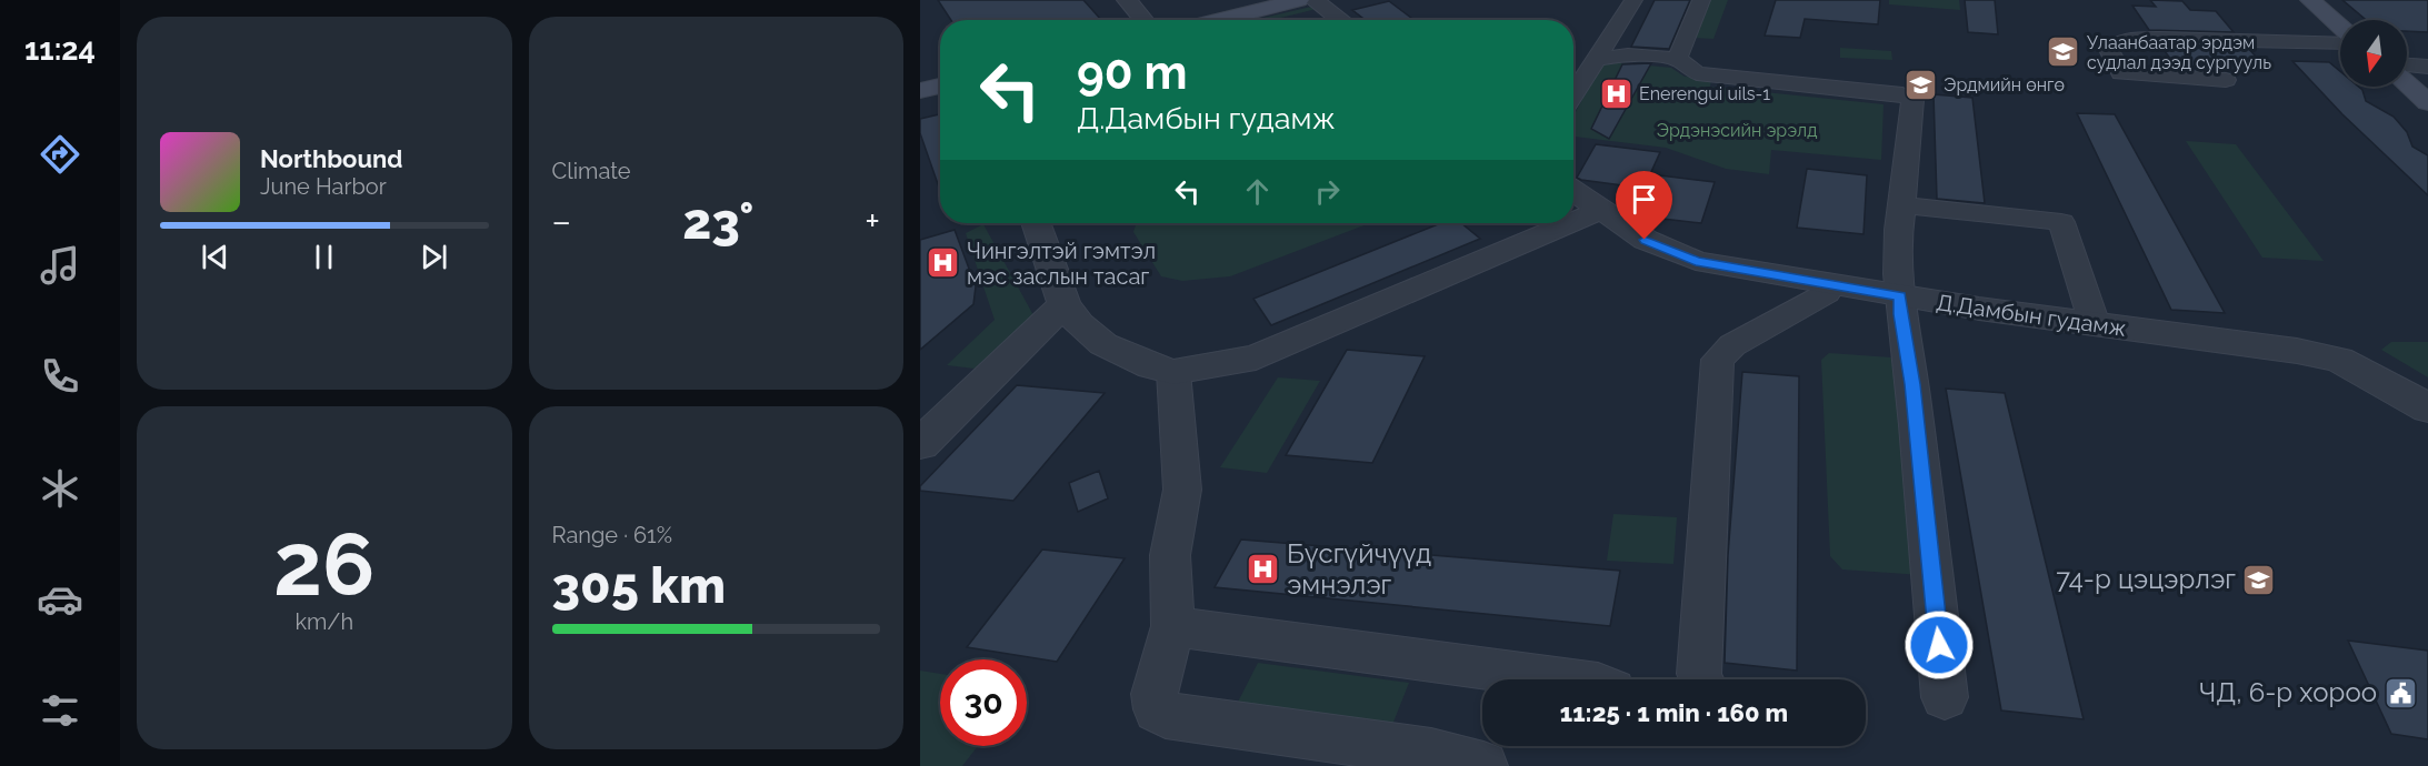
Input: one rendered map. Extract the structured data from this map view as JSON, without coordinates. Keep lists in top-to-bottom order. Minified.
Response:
{"streets":{"street":["Д.Дамбын гудамж"]},"parks":["Эрдэнэсийн эрэлд"],"places":{"school or university":["Улаанбаатар эрдэм судлал дээд сургууль","Эрдмийн өнгө","74-р цэцэрлэг"],"hospital":["Enerengui uils-1","Чингэлтэй гэмтэл мэс заслын тасаг","Бүсгүйчүүд эмнэлэг"],"public building":["ЧД, 6-р хороо"]},"north":"bottom","page":{"tabs":"11:24","tile":["Climate",["26","km/h"],["Range · 61%","305 km"]],"turn":["90 m","Д.Дамбын гудамж"],"song":["Northbound","June Harbor"],"heat":["−","23°","+"],"limit":"30","trip":"11:25 · 1 min · 160 m"}}
